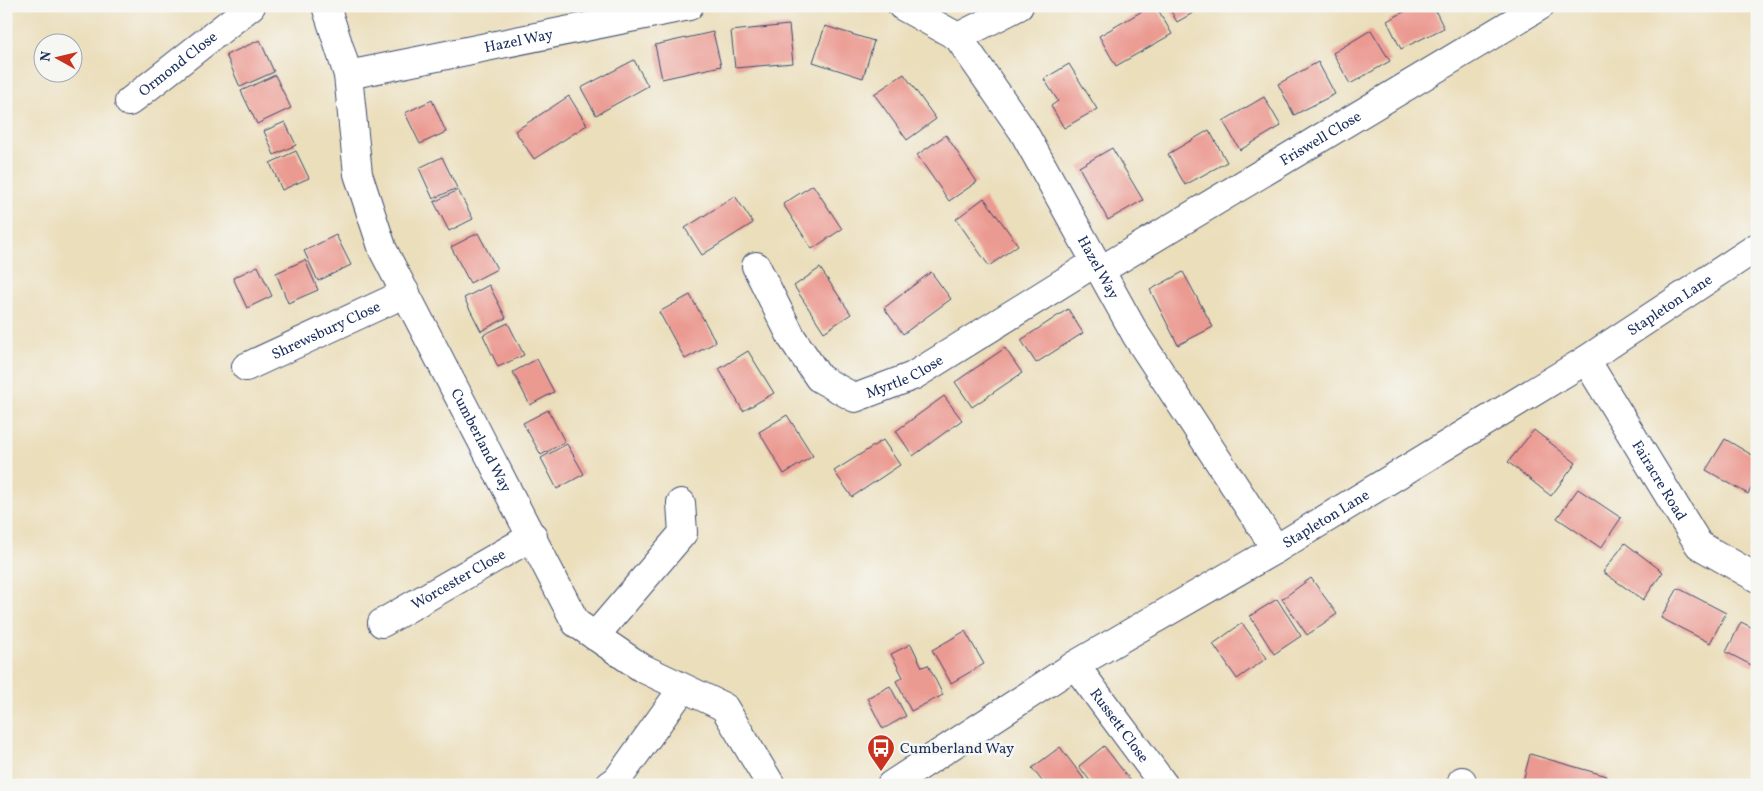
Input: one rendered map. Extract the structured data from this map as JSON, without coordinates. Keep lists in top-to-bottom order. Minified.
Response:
{"streets":{"street":["Hazel Way","Ormond Close","Friswell Close","Stapleton Lane","Shrewsbury Close","Myrtle Close","Cumberland Way","Fairacre Road","Worcester Close","Russett Close"]},"crossings":[["Hazel Way","Friswell Close"],["Hazel Way","Stapleton Lane"],["Hazel Way","Myrtle Close"],["Hazel Way","Cumberland Way"],["Friswell Close","Myrtle Close"],["Stapleton Lane","Fairacre Road"],["Stapleton Lane","Russett Close"],["Shrewsbury Close","Cumberland Way"],["Cumberland Way","Worcester Close"]],"places":{"bus stop":["Cumberland Way"]},"north":"left"}
